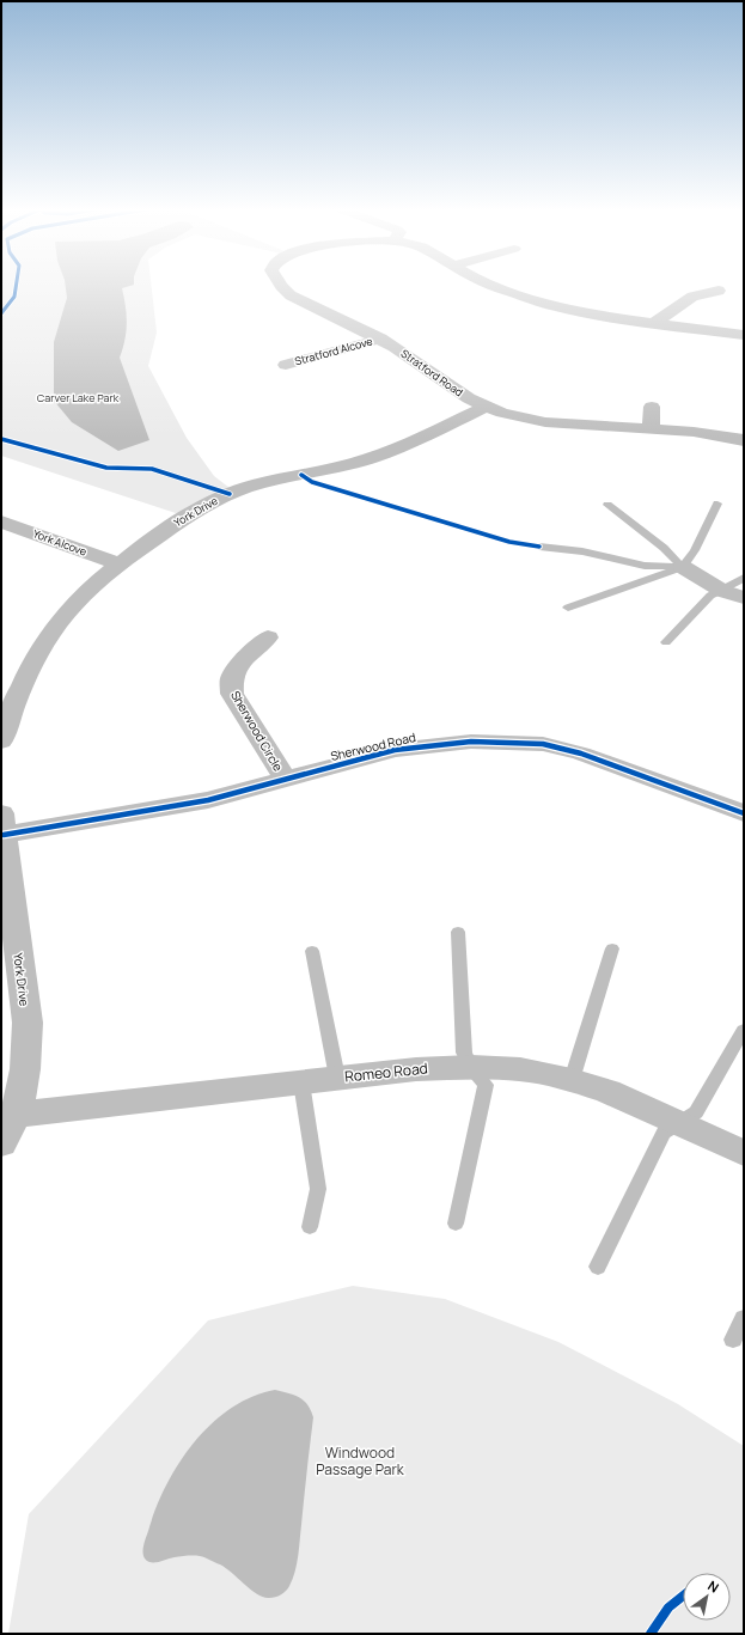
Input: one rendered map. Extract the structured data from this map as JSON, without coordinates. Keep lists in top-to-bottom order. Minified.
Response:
{"streets":{"street":["Stratford Alcove","Stratford Road","York Drive","York Alcove","Sherwood Circle","Sherwood Road","Romeo Road"]},"crossings":[["Stratford Alcove","Stratford Road"],["Stratford Road","York Drive"],["York Drive","York Alcove"],["York Drive","Sherwood Road"],["York Drive","Romeo Road"],["Sherwood Circle","Sherwood Road"]],"parks":["Carver Lake Park","Windwood Passage Park"],"north":"top right"}
